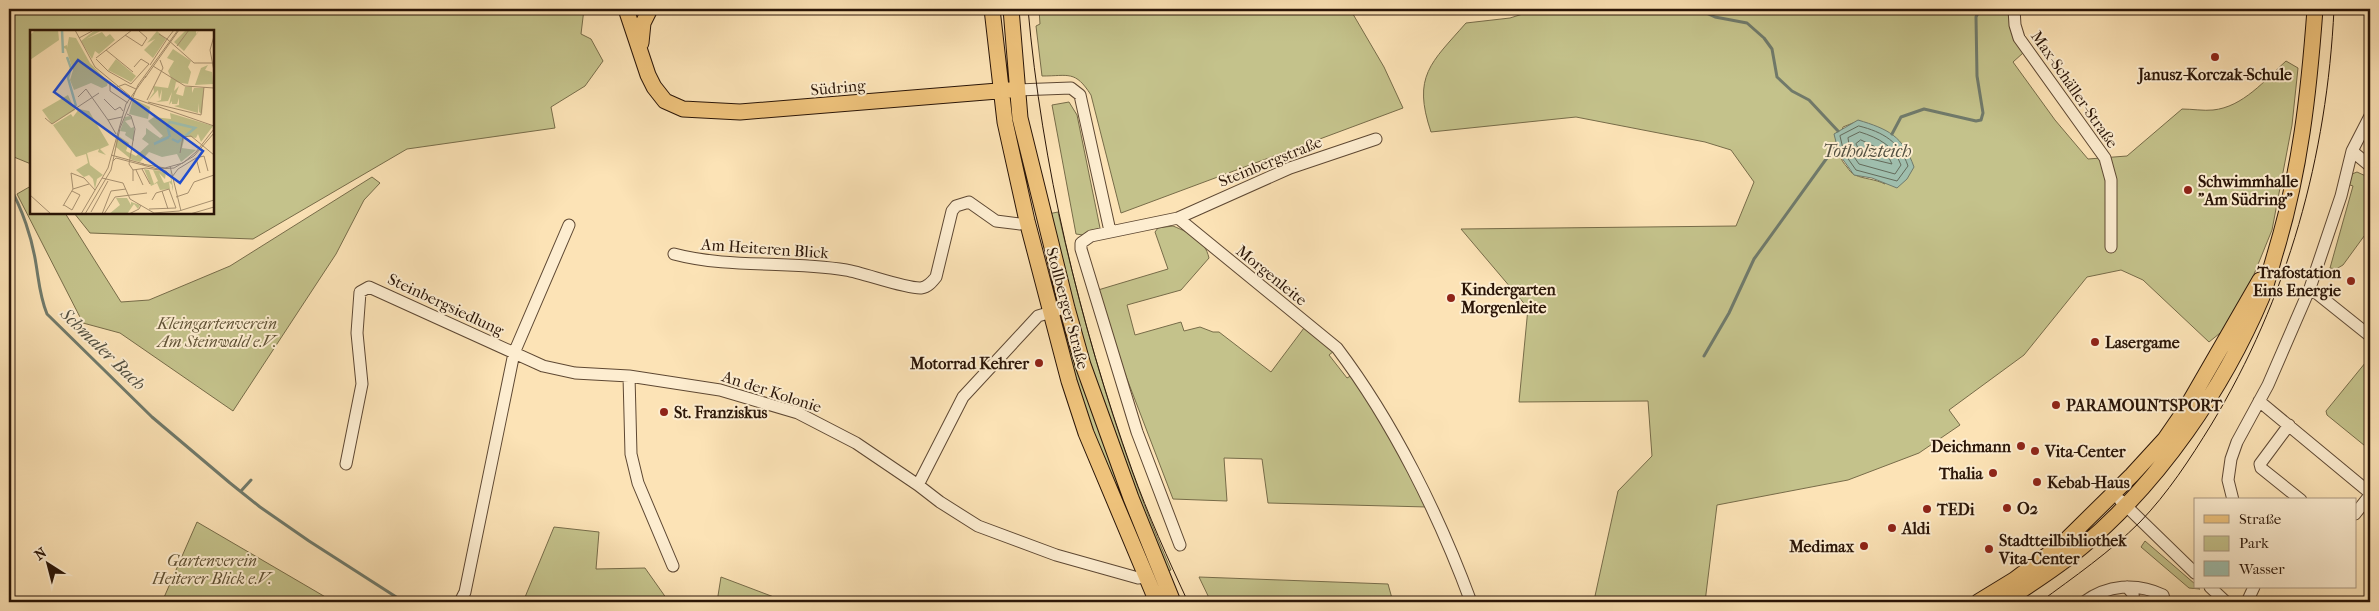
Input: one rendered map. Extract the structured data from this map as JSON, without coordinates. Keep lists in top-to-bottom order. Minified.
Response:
{"streets":{"main road":["Südring","Stollberger Straße"],"street":["Max-Schäller-Straße","Steinbergstraße","Am Heiteren Blick","Morgenleite","Steinbergsiedlung","An der Kolonie"]},"crossings":[["Südring","Stollberger Straße"],["Steinbergstraße","Morgenleite"],["Am Heiteren Blick","Stollberger Straße"],["Steinbergsiedlung","An der Kolonie"],["Stollberger Straße","An der Kolonie"]],"water":["Totholzteich","Schmaler Bach"],"parks":["Kleingartenverein Am Steinwald e.V.","Gartenverein Heiterer Blick e.V."],"places":["Janusz-Korczak-Schule","Schwimmhalle \"Am Südring\"","Trafostation Eins Energie","Kindergarten Morgenleite","Lasergame","Motorrad Kehrer","PARAMOUNTSPORT","St. Franziskus","Deichmann","Vita-Center","Thalia","Kebab-Haus","O2","TEDi","Aldi","Medimax","Stadtteilbibliothek Vita-Center"],"legend":["Straße","Park","Wasser"],"north":"top left"}
